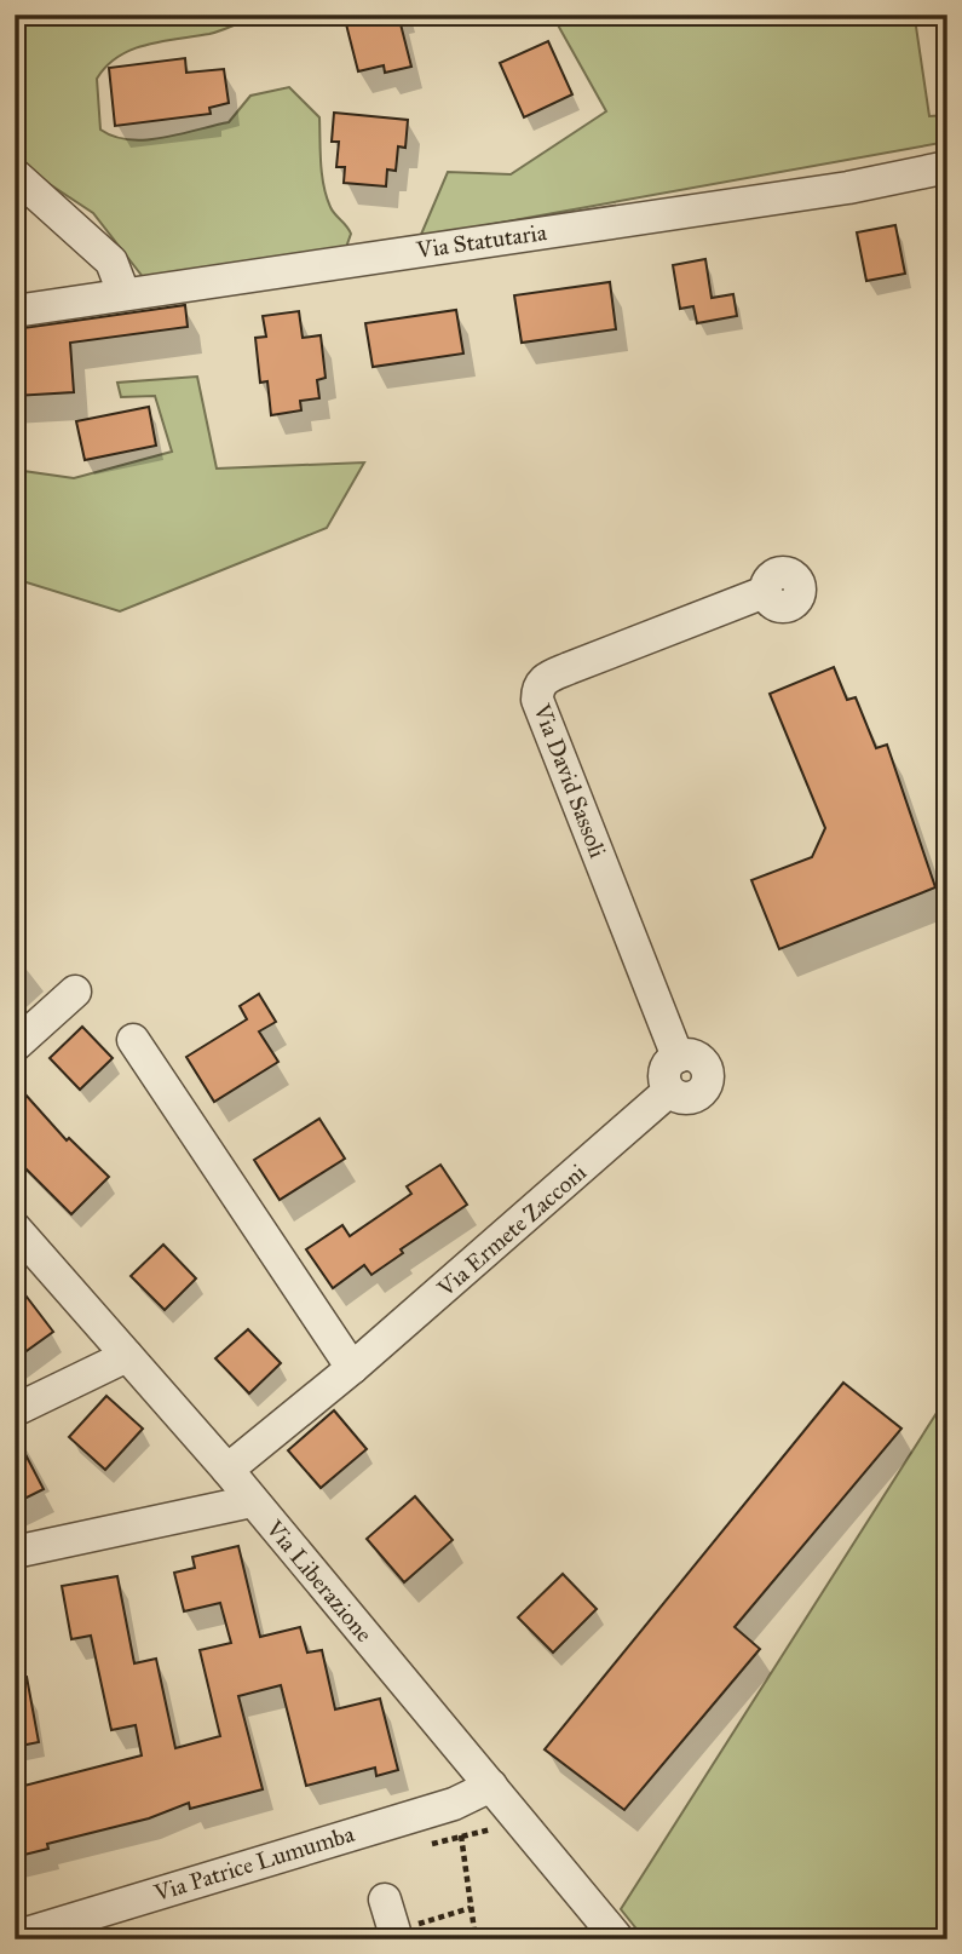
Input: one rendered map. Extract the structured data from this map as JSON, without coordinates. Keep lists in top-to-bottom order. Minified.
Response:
{"streets":{"street":["Via Statutaria","Via David Sassoli","Via Ermete Zacconi","Via Liberazione","Via Patrice Lumumba"]},"crossings":[["Via David Sassoli","Via Ermete Zacconi"],["Via Ermete Zacconi","Via Liberazione"],["Via Liberazione","Via Patrice Lumumba"]]}
